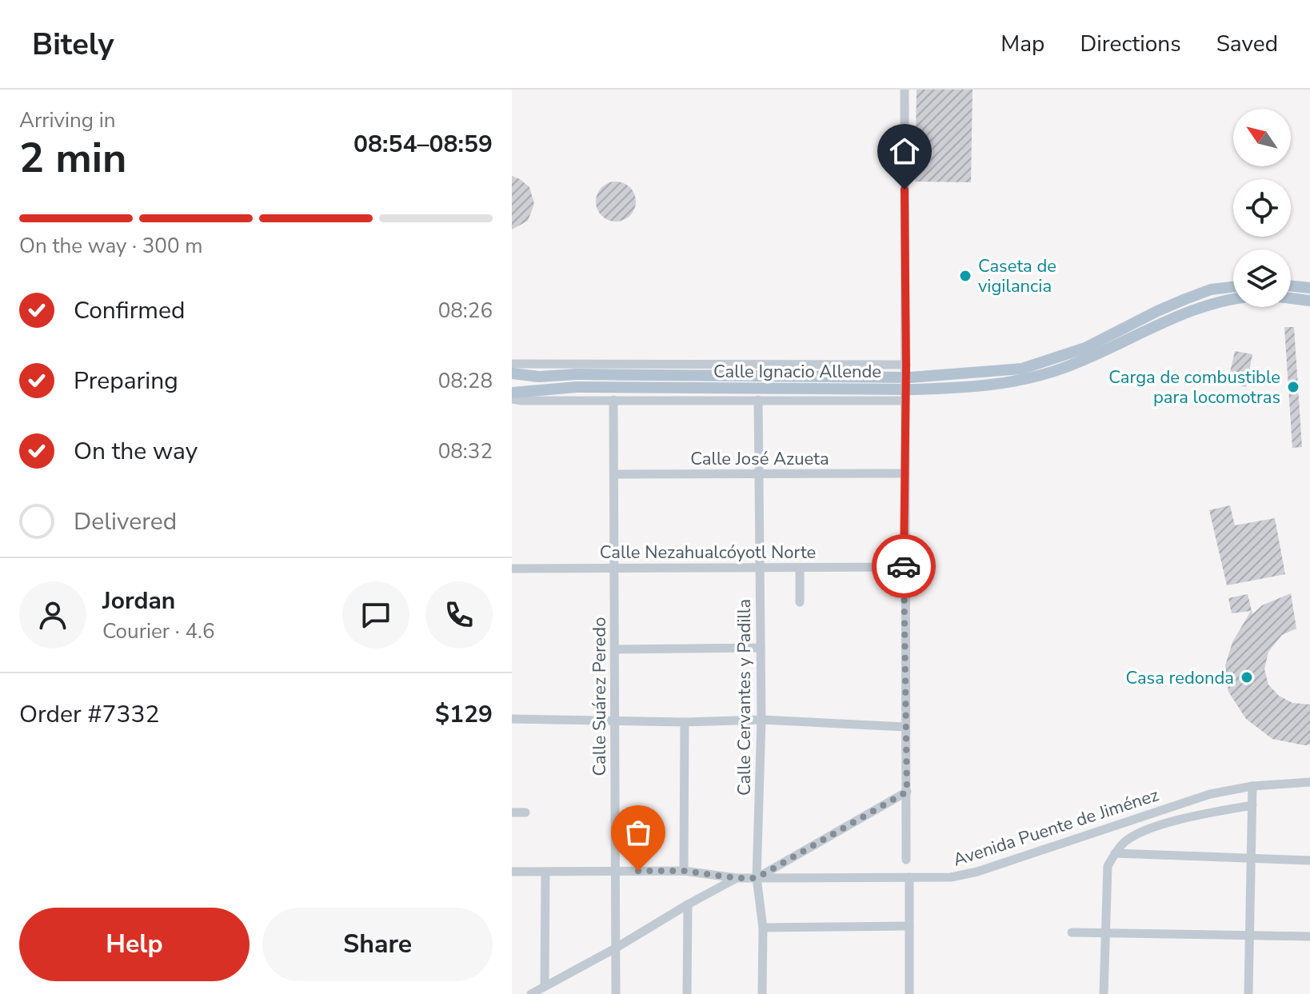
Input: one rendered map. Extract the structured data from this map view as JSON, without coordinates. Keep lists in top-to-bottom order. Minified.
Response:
{"streets":{"main road":["Calle Ignacio Allende"],"street":["Calle José Azueta","Calle Nezahualcóyotl Norte","Calle Suárez Peredo","Calle Cervantes y Padilla","Avenida Puente de Jiménez"]},"crossings":[["Calle Ignacio Allende","Calle Suárez Peredo"],["Calle Ignacio Allende","Calle Cervantes y Padilla"],["Calle José Azueta","Calle Suárez Peredo"],["Calle José Azueta","Calle Cervantes y Padilla"],["Calle Nezahualcóyotl Norte","Calle Suárez Peredo"],["Calle Nezahualcóyotl Norte","Calle Cervantes y Padilla"],["Calle Suárez Peredo","Avenida Puente de Jiménez"],["Calle Cervantes y Padilla","Avenida Puente de Jiménez"]],"places":["Caseta de vigilancia","Carga de combustible para locomotras","Casa redonda"],"north":"top left","page":{"header":"Bitely","nav":["Map","Directions","Saved"],"heading":["2 min","Arriving in","08:54–08:59"],"panel":["Jordan","Courier · 4.6","Order #7332","$129"],"bar":"On the way · 300 m","list":[["Confirmed","08:26"],["Preparing","08:28"],["On the way","08:32"],"Delivered"],"buttons":["Help","Share"]}}
